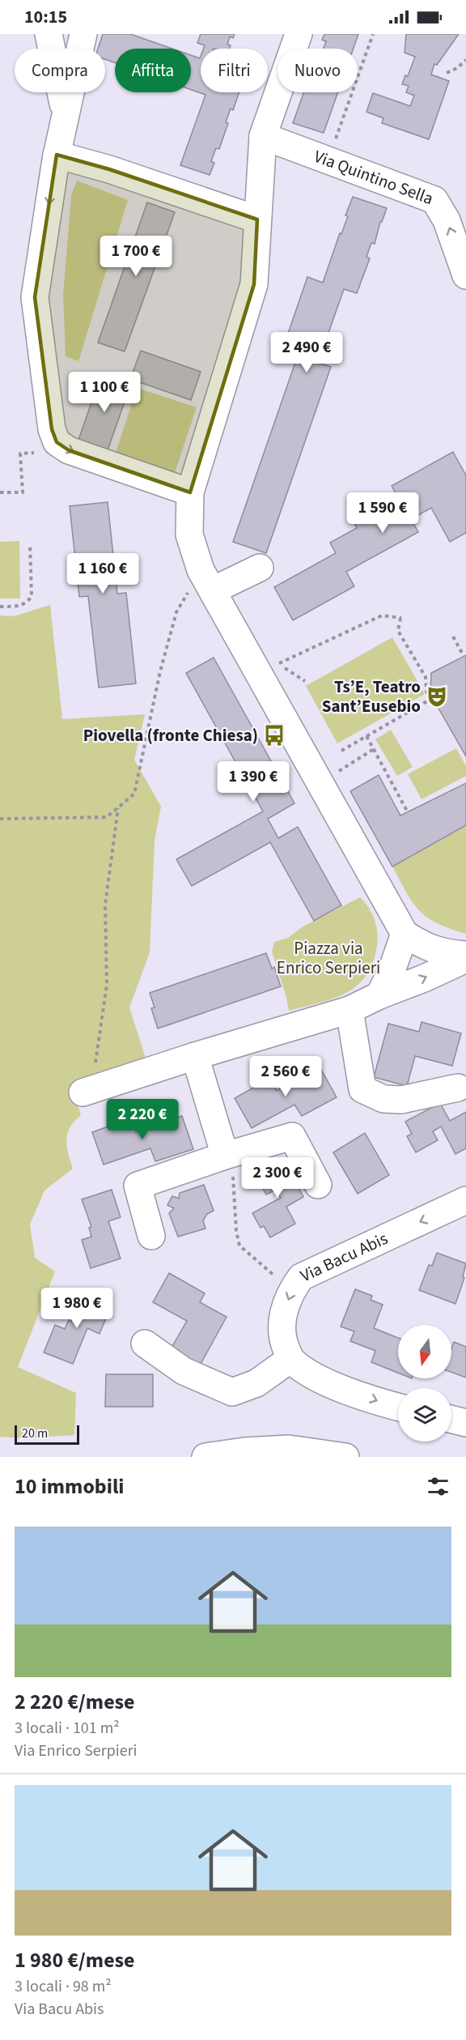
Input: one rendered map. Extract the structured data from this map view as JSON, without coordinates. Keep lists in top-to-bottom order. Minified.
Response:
{"streets":{"street":["Via Quintino Sella","Via Bacu Abis"]},"one_way":["Via Quintino Sella"],"parks":["Piazza via Enrico Serpieri"],"places":{"theatre":["Ts’E, Teatro Sant’Eusebio"],"bus stop":["Piovella (fronte Chiesa)"]},"scale_bar":"20 m","north":"bottom","page":{"status":"10:15","chip":["Compra","Affitta","Filtri","Nuovo"],"price":["1 700 €","2 490 €","1 100 €","1 590 €","1 160 €","1 390 €","2 560 €","2 220 €","2 300 €","1 980 €"],"scale":"20 m","heading":"10 immobili","list":[{"name":"2 220 €/mese","note":"3 locali · 101 m² · Via Enrico Serpieri"},{"name":"1 980 €/mese","note":"3 locali · 98 m² · Via Bacu Abis"}]}}
